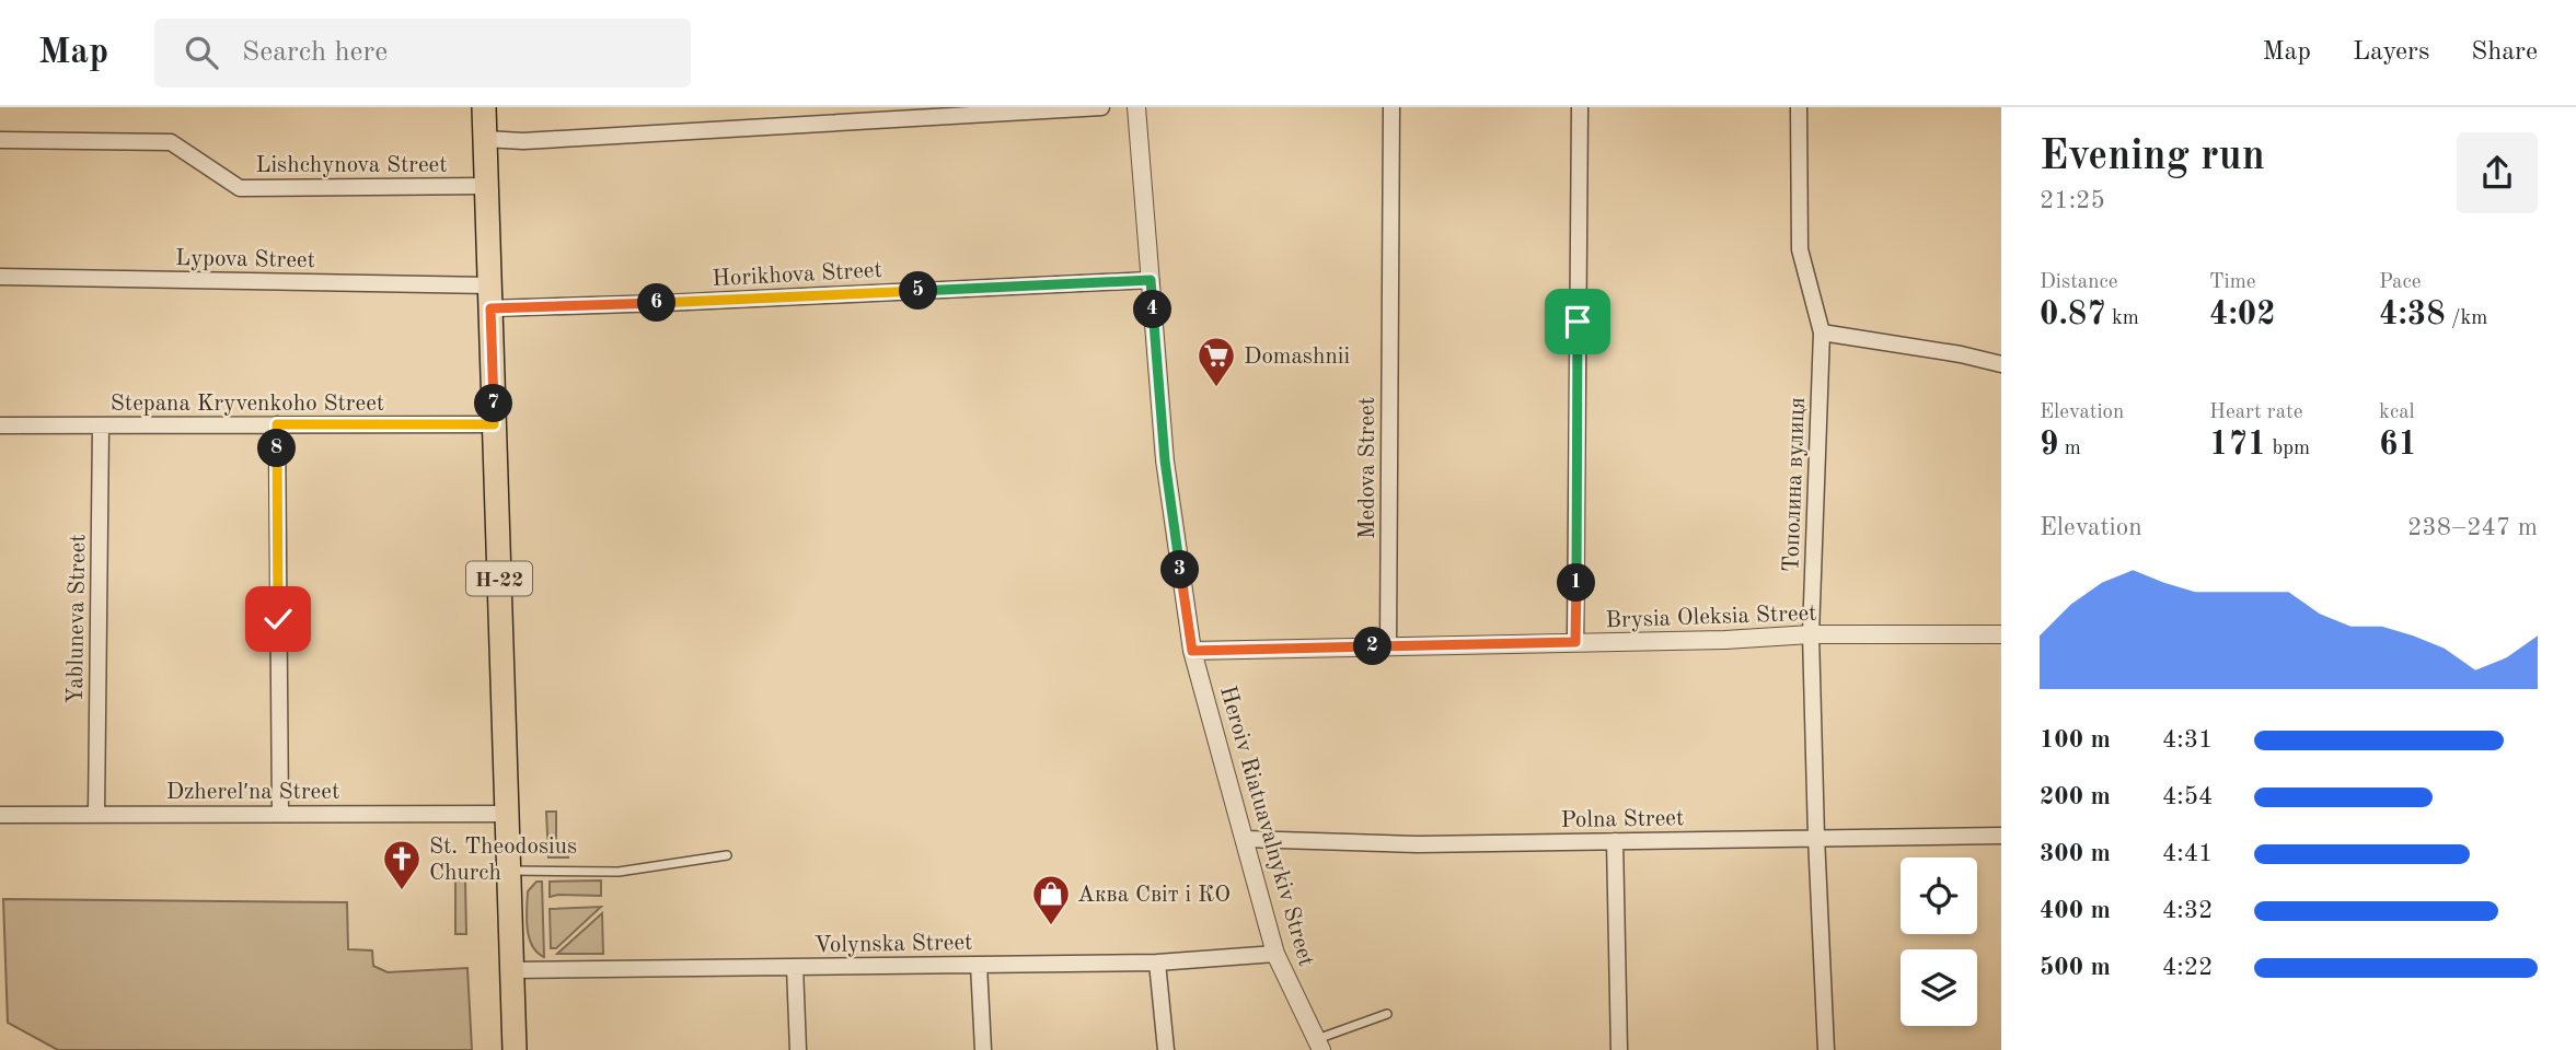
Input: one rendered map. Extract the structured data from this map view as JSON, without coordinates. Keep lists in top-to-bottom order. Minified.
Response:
{"streets":{"main road":["Н-22"],"street":["Lishchynova Street","Lypova Street","Horikhova Street","Stepana Kryvenkoho Street","Medova Street","Тополина вулиця","Brysia Oleksia Street","Yabluneva Street","Dzherelʹna Street","Polna Street","Heroiv Riatuavalnykiv Street","Volynska Street"]},"crossings":[["Lishchynova Street","Н-22"],["Lypova Street","Horikhova Street"],["Lypova Street","Н-22"],["Horikhova Street","Н-22"],["Horikhova Street","Heroiv Riatuavalnykiv Street"],["Stepana Kryvenkoho Street","Н-22"],["Stepana Kryvenkoho Street","Yabluneva Street"],["Medova Street","Brysia Oleksia Street"],["Тополина вулиця","Brysia Oleksia Street"],["Тополина вулиця","Polna Street"],["Н-22","Dzherelʹna Street"],["Н-22","Volynska Street"],["Brysia Oleksia Street","Heroiv Riatuavalnykiv Street"],["Yabluneva Street","Dzherelʹna Street"],["Polna Street","Heroiv Riatuavalnykiv Street"],["Heroiv Riatuavalnykiv Street","Volynska Street"]],"places":{"supermarket":["Domashnii"],"church":["St. Theodosius Church"],"shop":["Аква Світ і КО"]},"page":{"header":"Map","search":"Search here","nav":["Map","Layers","Share"],"heading":["Evening run","21:25"],"stats":[["Distance","0.87 km"],["Time","4:02"],["Pace","4:38 /km"],["Elevation","9 m"],["Heart rate","171 bpm"],["kcal","61"]],"pins":["5","6","4","7","8","3","1","2"],"chart":["Elevation","238–247 m"],"list":[{"name":"100 m","note":"4:31"},{"name":"200 m","note":"4:54"},{"name":"300 m","note":"4:41"},{"name":"400 m","note":"4:32"},{"name":"500 m","note":"4:22"}]}}
